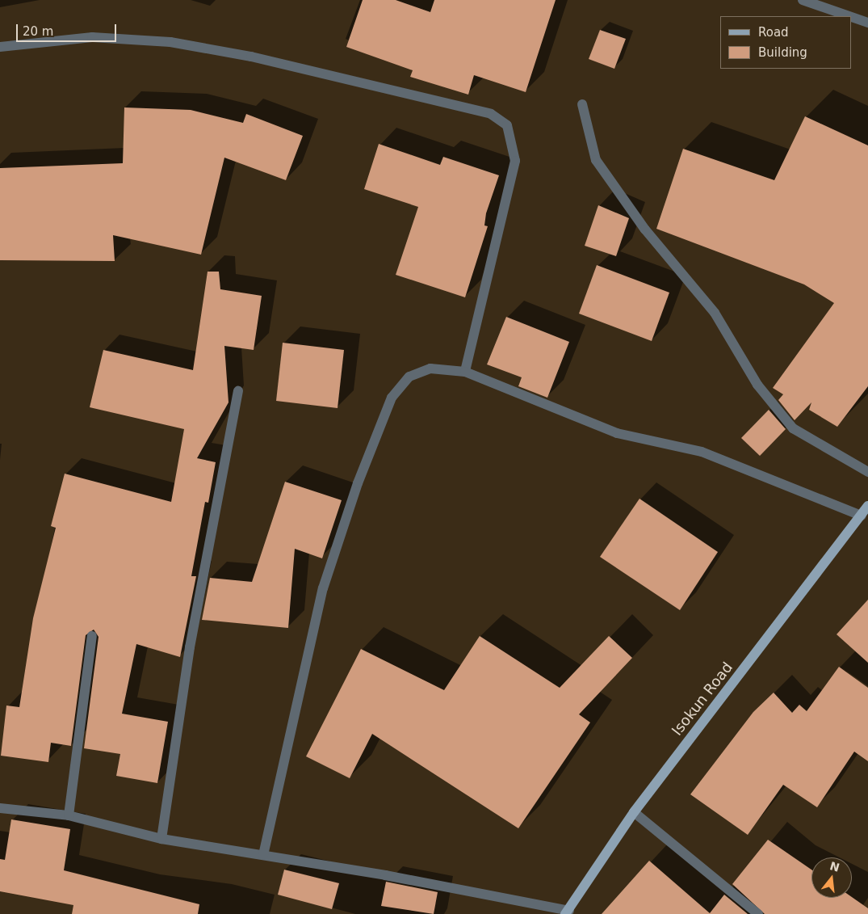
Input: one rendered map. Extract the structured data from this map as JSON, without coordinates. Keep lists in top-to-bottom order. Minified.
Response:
{"streets":{"main road":["Isokun Road"]},"legend":["Road","Building"],"scale_bar":"20 m","north":"top"}
